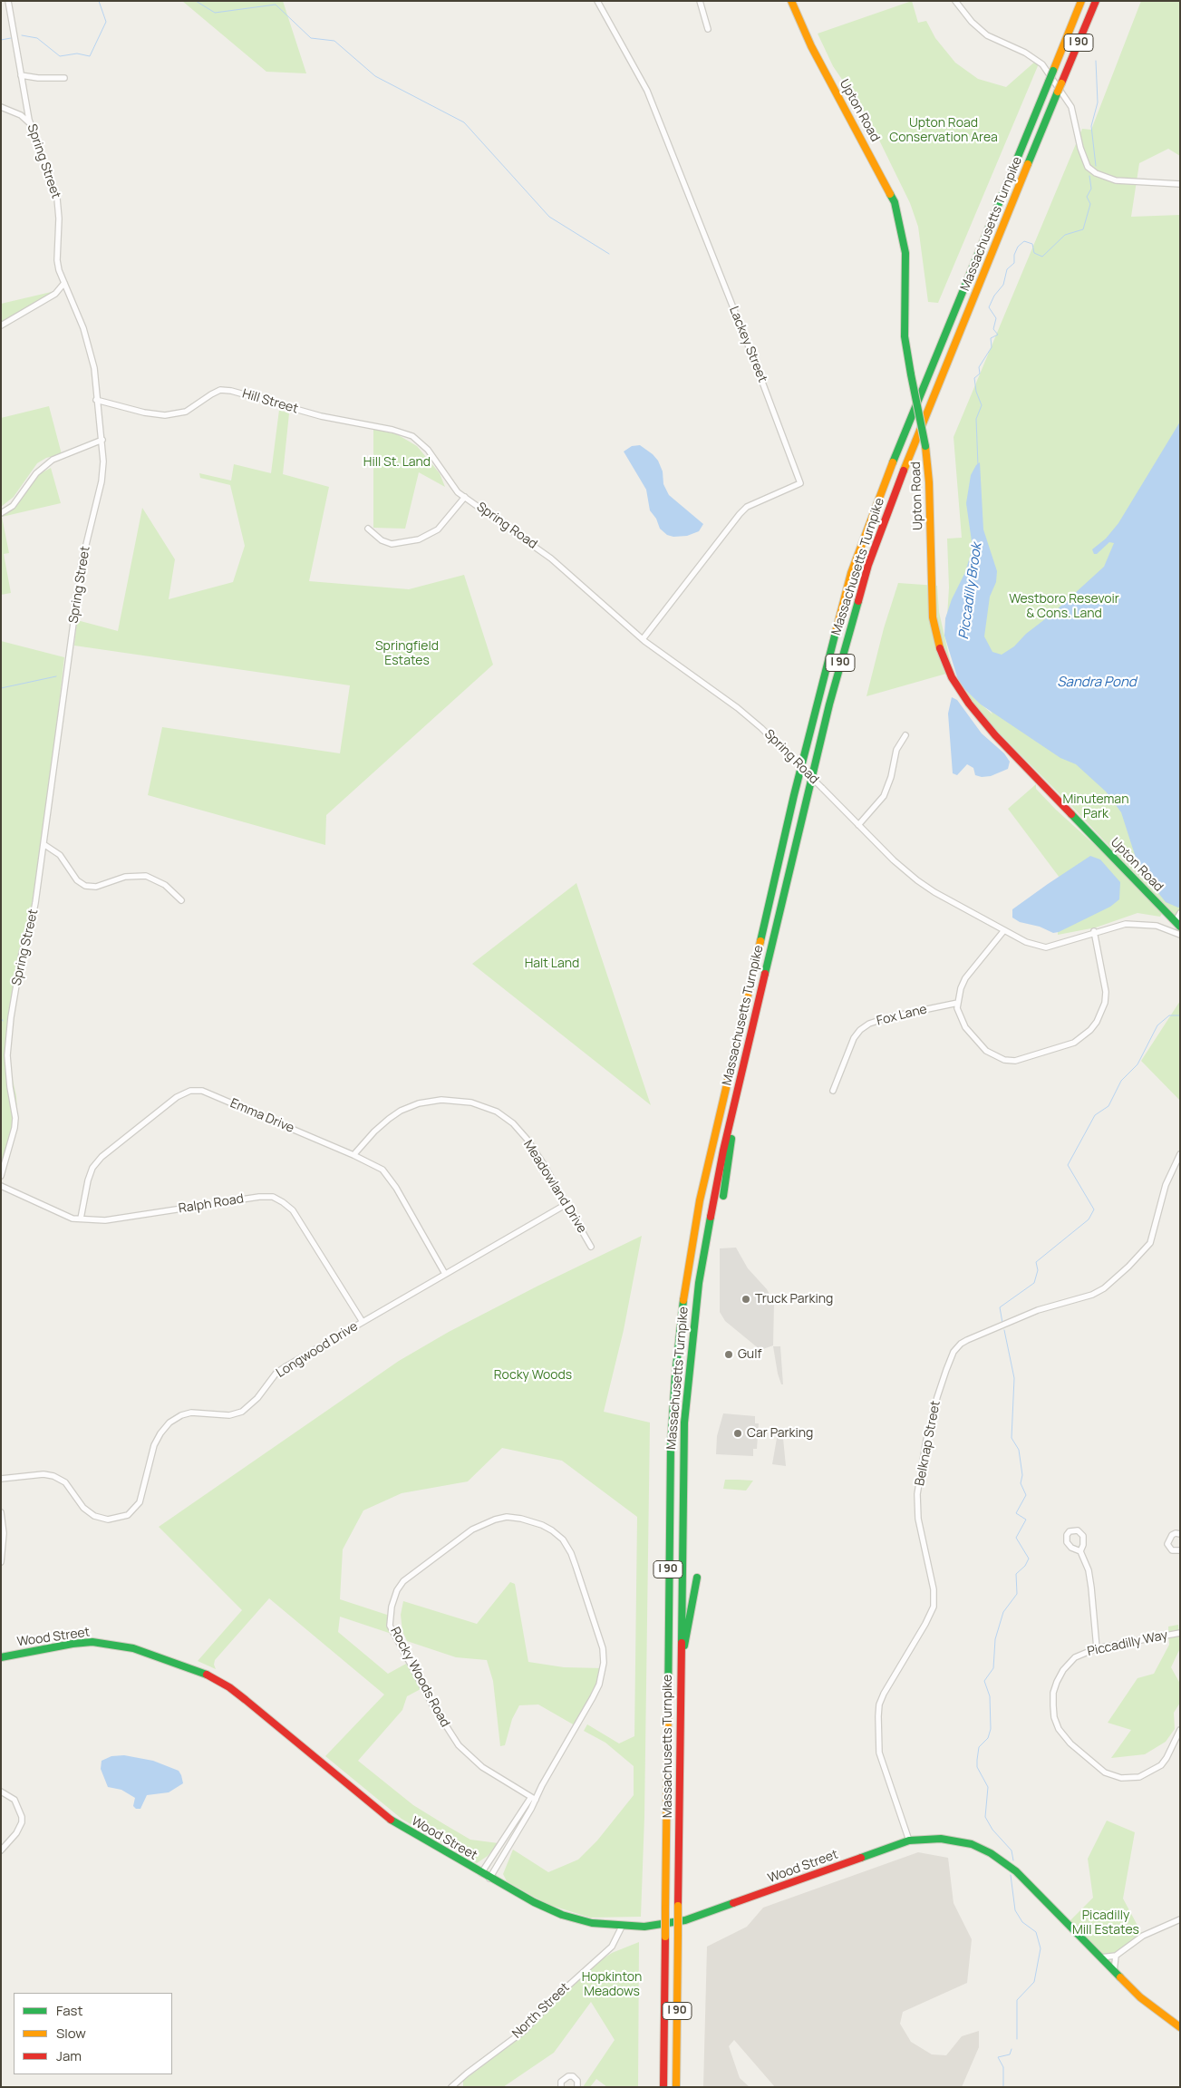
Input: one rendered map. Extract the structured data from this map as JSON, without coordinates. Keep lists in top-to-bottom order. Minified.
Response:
{"streets":{"main road":["I 90","Upton Road","Massachusetts Turnpike","Wood Street"],"street":["Spring Street","Lackey Street","Hill Street","Spring Road","Fox Lane","Emma Drive","Meadowland Drive","Ralph Road","Longwood Drive","Belknap Street","Piccadilly Way","Rocky Woods Road","North Street"]},"crossings":[["Spring Street","Hill Street"],["Lackey Street","Spring Road"],["Hill Street","Spring Road"],["Emma Drive","Meadowland Drive"],["Emma Drive","Ralph Road"],["Emma Drive","Longwood Drive"],["Meadowland Drive","Longwood Drive"],["Ralph Road","Longwood Drive"],["Belknap Street","Wood Street"],["Wood Street","Rocky Woods Road"],["Wood Street","North Street"]],"water":["Piccadilly Brook","Sandra Pond"],"parks":["Upton Road Conservation Area","Hill St. Land","Westboro Resevoir & Cons. Land","Springfield Estates","Minuteman Park","Halt Land","Rocky Woods","Picadilly Mill Estates","Hopkinton Meadows"],"places":["Truck Parking","Gulf","Car Parking"],"legend":["Fast","Slow","Jam"]}
